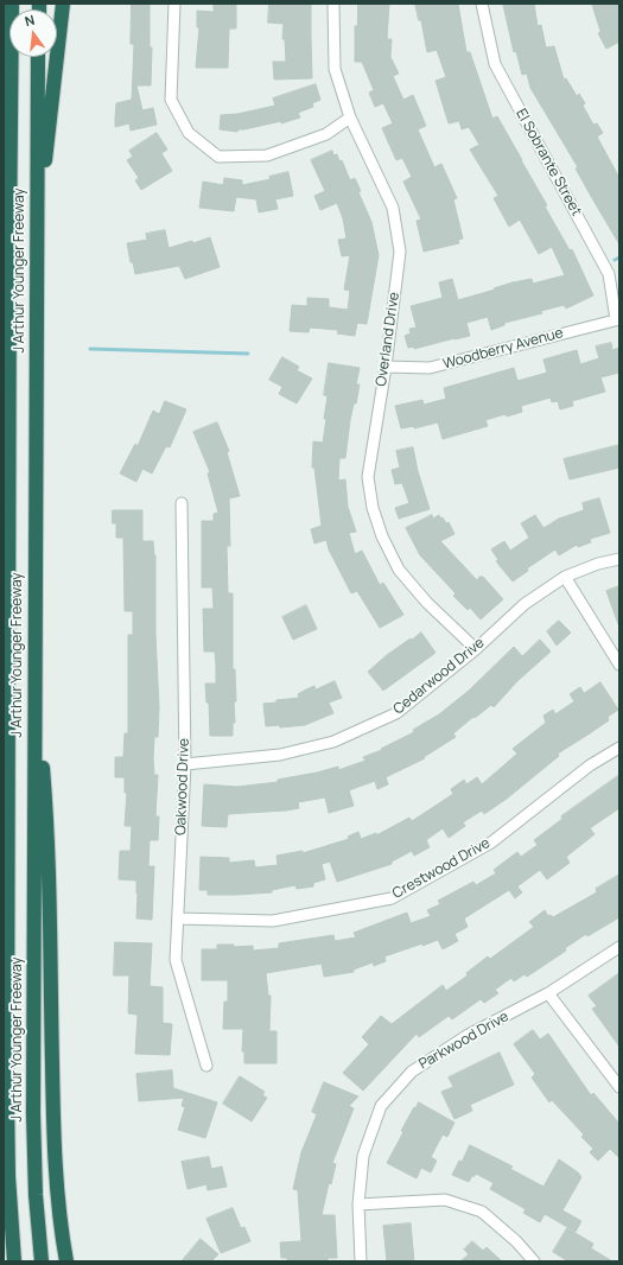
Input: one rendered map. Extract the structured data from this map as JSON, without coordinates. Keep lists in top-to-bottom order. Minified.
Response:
{"streets":{"highway":["J Arthur Younger Freeway"],"street":["El Sobrante Street","Overland Drive","Woodberry Avenue","Cedarwood Drive","Oakwood Drive","Crestwood Drive","Parkwood Drive"]},"crossings":[["El Sobrante Street","Woodberry Avenue"],["Overland Drive","Woodberry Avenue"],["Overland Drive","Cedarwood Drive"],["Cedarwood Drive","Oakwood Drive"],["Oakwood Drive","Crestwood Drive"]],"north":"top"}
